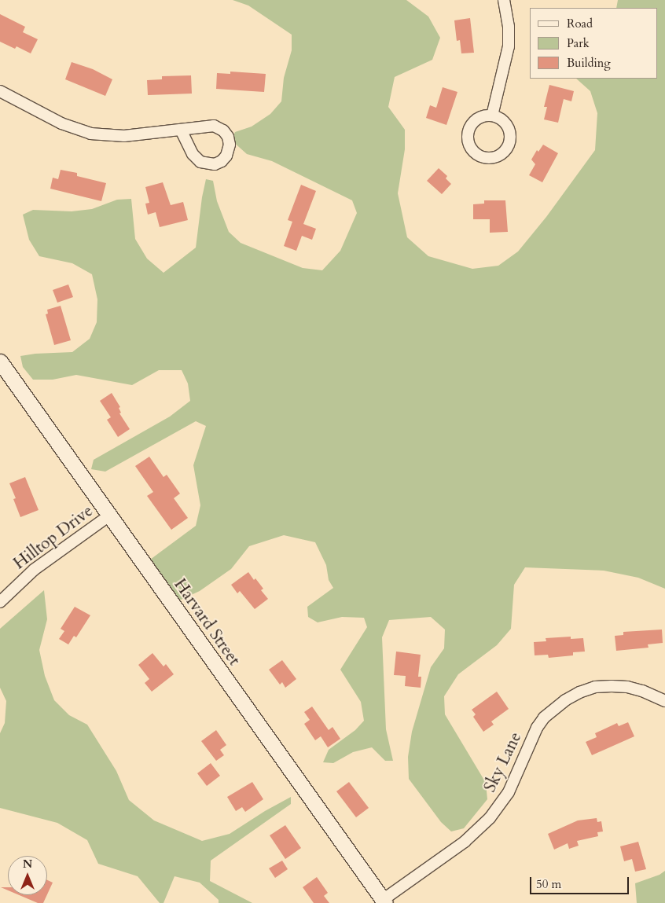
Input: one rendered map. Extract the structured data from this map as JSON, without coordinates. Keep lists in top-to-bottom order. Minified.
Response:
{"streets":{"main road":["Harvard Street"],"street":["Hilltop Drive","Sky Lane"]},"crossings":[["Hilltop Drive","Harvard Street"],["Harvard Street","Sky Lane"]],"legend":["Road","Park","Building"],"scale_bar":"50 m","north":"top"}
